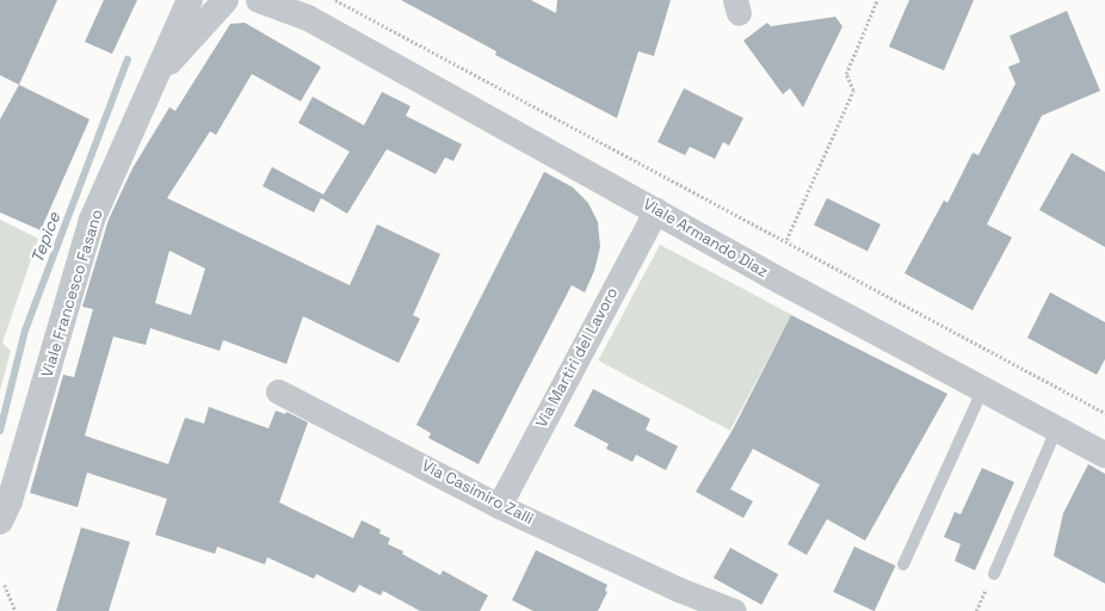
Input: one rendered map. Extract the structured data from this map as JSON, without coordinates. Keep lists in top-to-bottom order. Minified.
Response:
{"streets":{"street":["Viale Armando Diaz","Viale Francesco Fasano","Via Martiri del Lavoro","Via Casimiro Zalli"]},"crossings":[["Viale Armando Diaz","Via Martiri del Lavoro"],["Via Martiri del Lavoro","Via Casimiro Zalli"]],"water":["Tepice"]}
